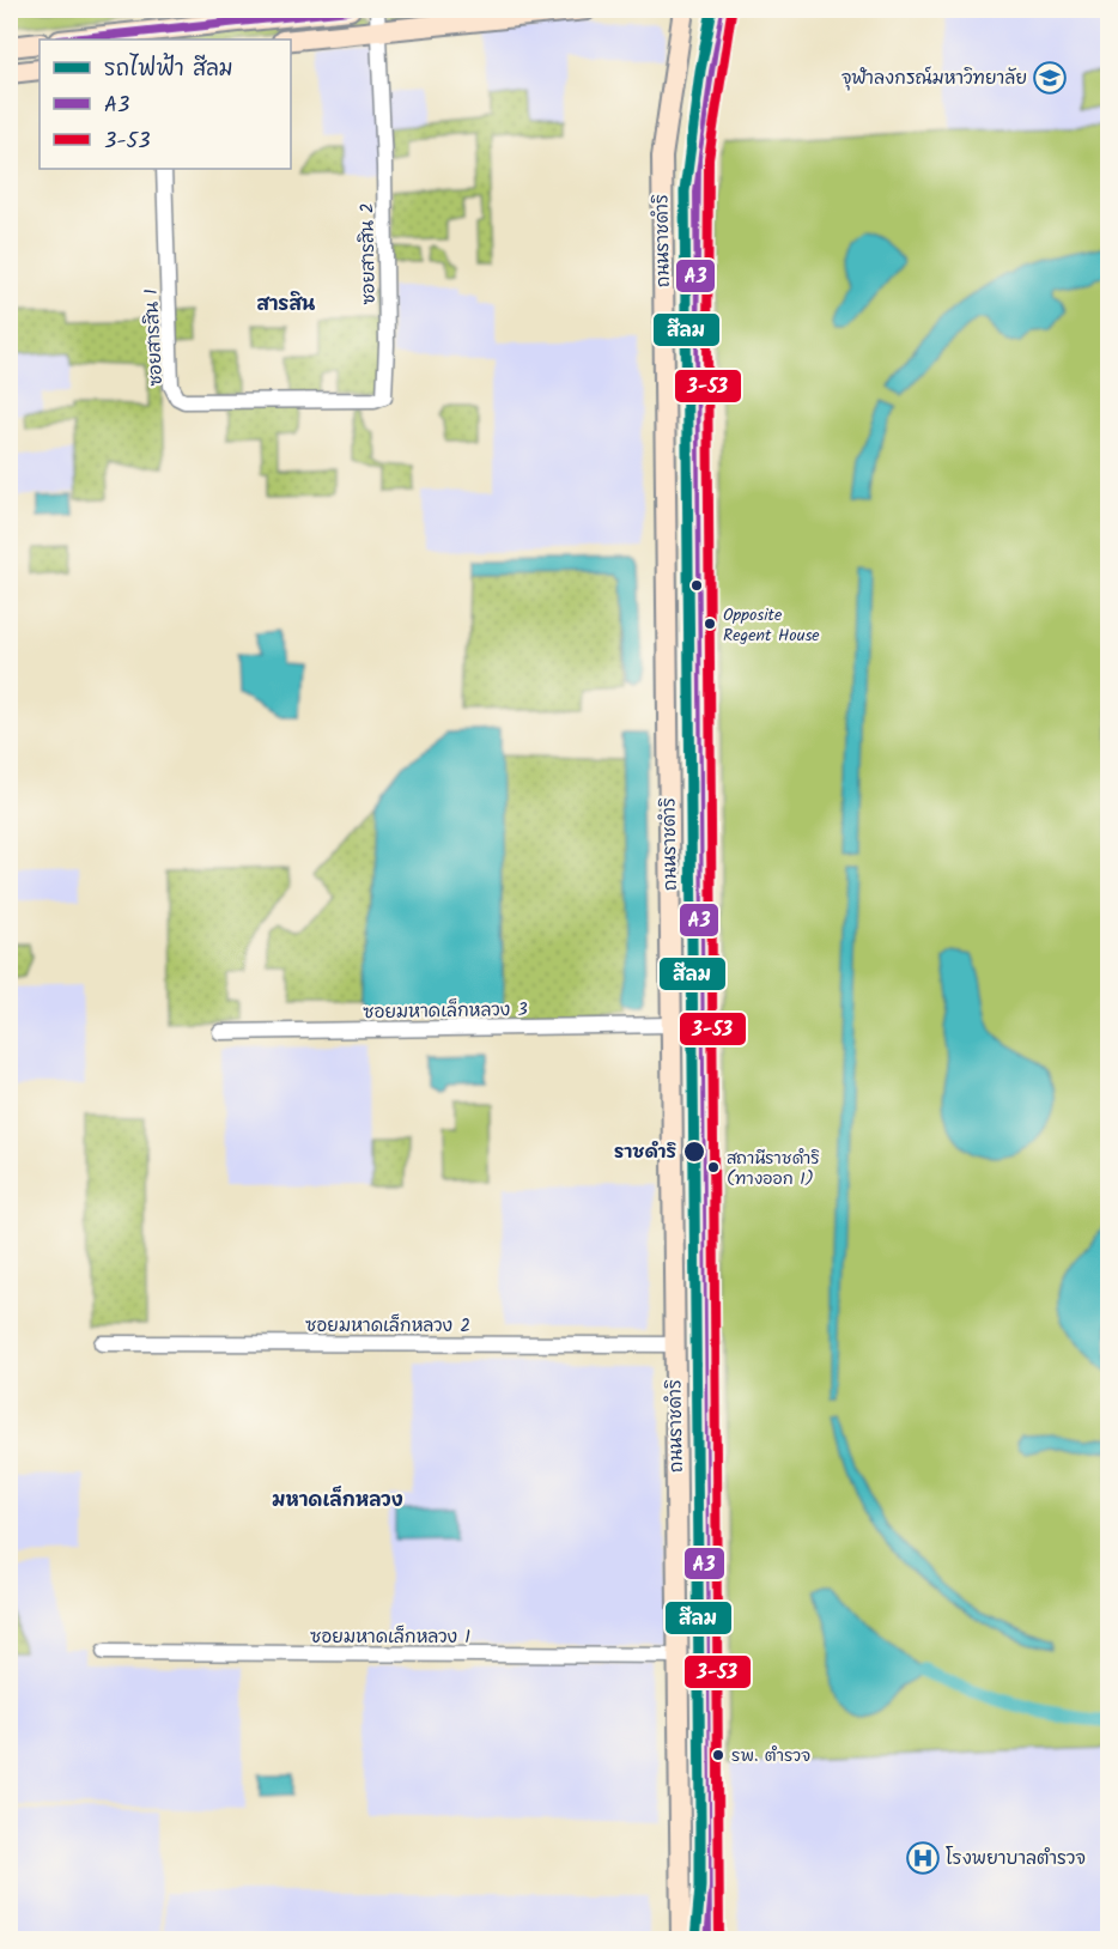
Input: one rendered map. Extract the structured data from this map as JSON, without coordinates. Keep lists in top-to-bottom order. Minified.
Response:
{"streets":{"main road":["ถนนราชดำริ"],"street":["ซอยสารสิน 2","ซอยสารสิน 1","ซอยมหาดเล็กหลวง 3","ซอยมหาดเล็กหลวง 2","ซอยมหาดเล็กหลวง 1"]},"crossings":[["ถนนราชดำริ","ซอยมหาดเล็กหลวง 3"],["ถนนราชดำริ","ซอยมหาดเล็กหลวง 2"],["ถนนราชดำริ","ซอยมหาดเล็กหลวง 1"],["ซอยสารสิน 2","ซอยสารสิน 1"]],"districts":["สารสิน","มหาดเล็กหลวง"],"places":{"school or university":["จุฬาลงกรณ์มหาวิทยาลัย"],"other":["Opposite Regent House","ราชดำริ","สถานีราชดำริ (ทางออก 1)","รพ. ตำรวจ"],"hospital":["โรงพยาบาลตำรวจ"]},"lines":["metro line สีลม","transit line A3","transit line 3-53"],"legend":["รถไฟฟ้า สีลม","A3","3-53"]}
